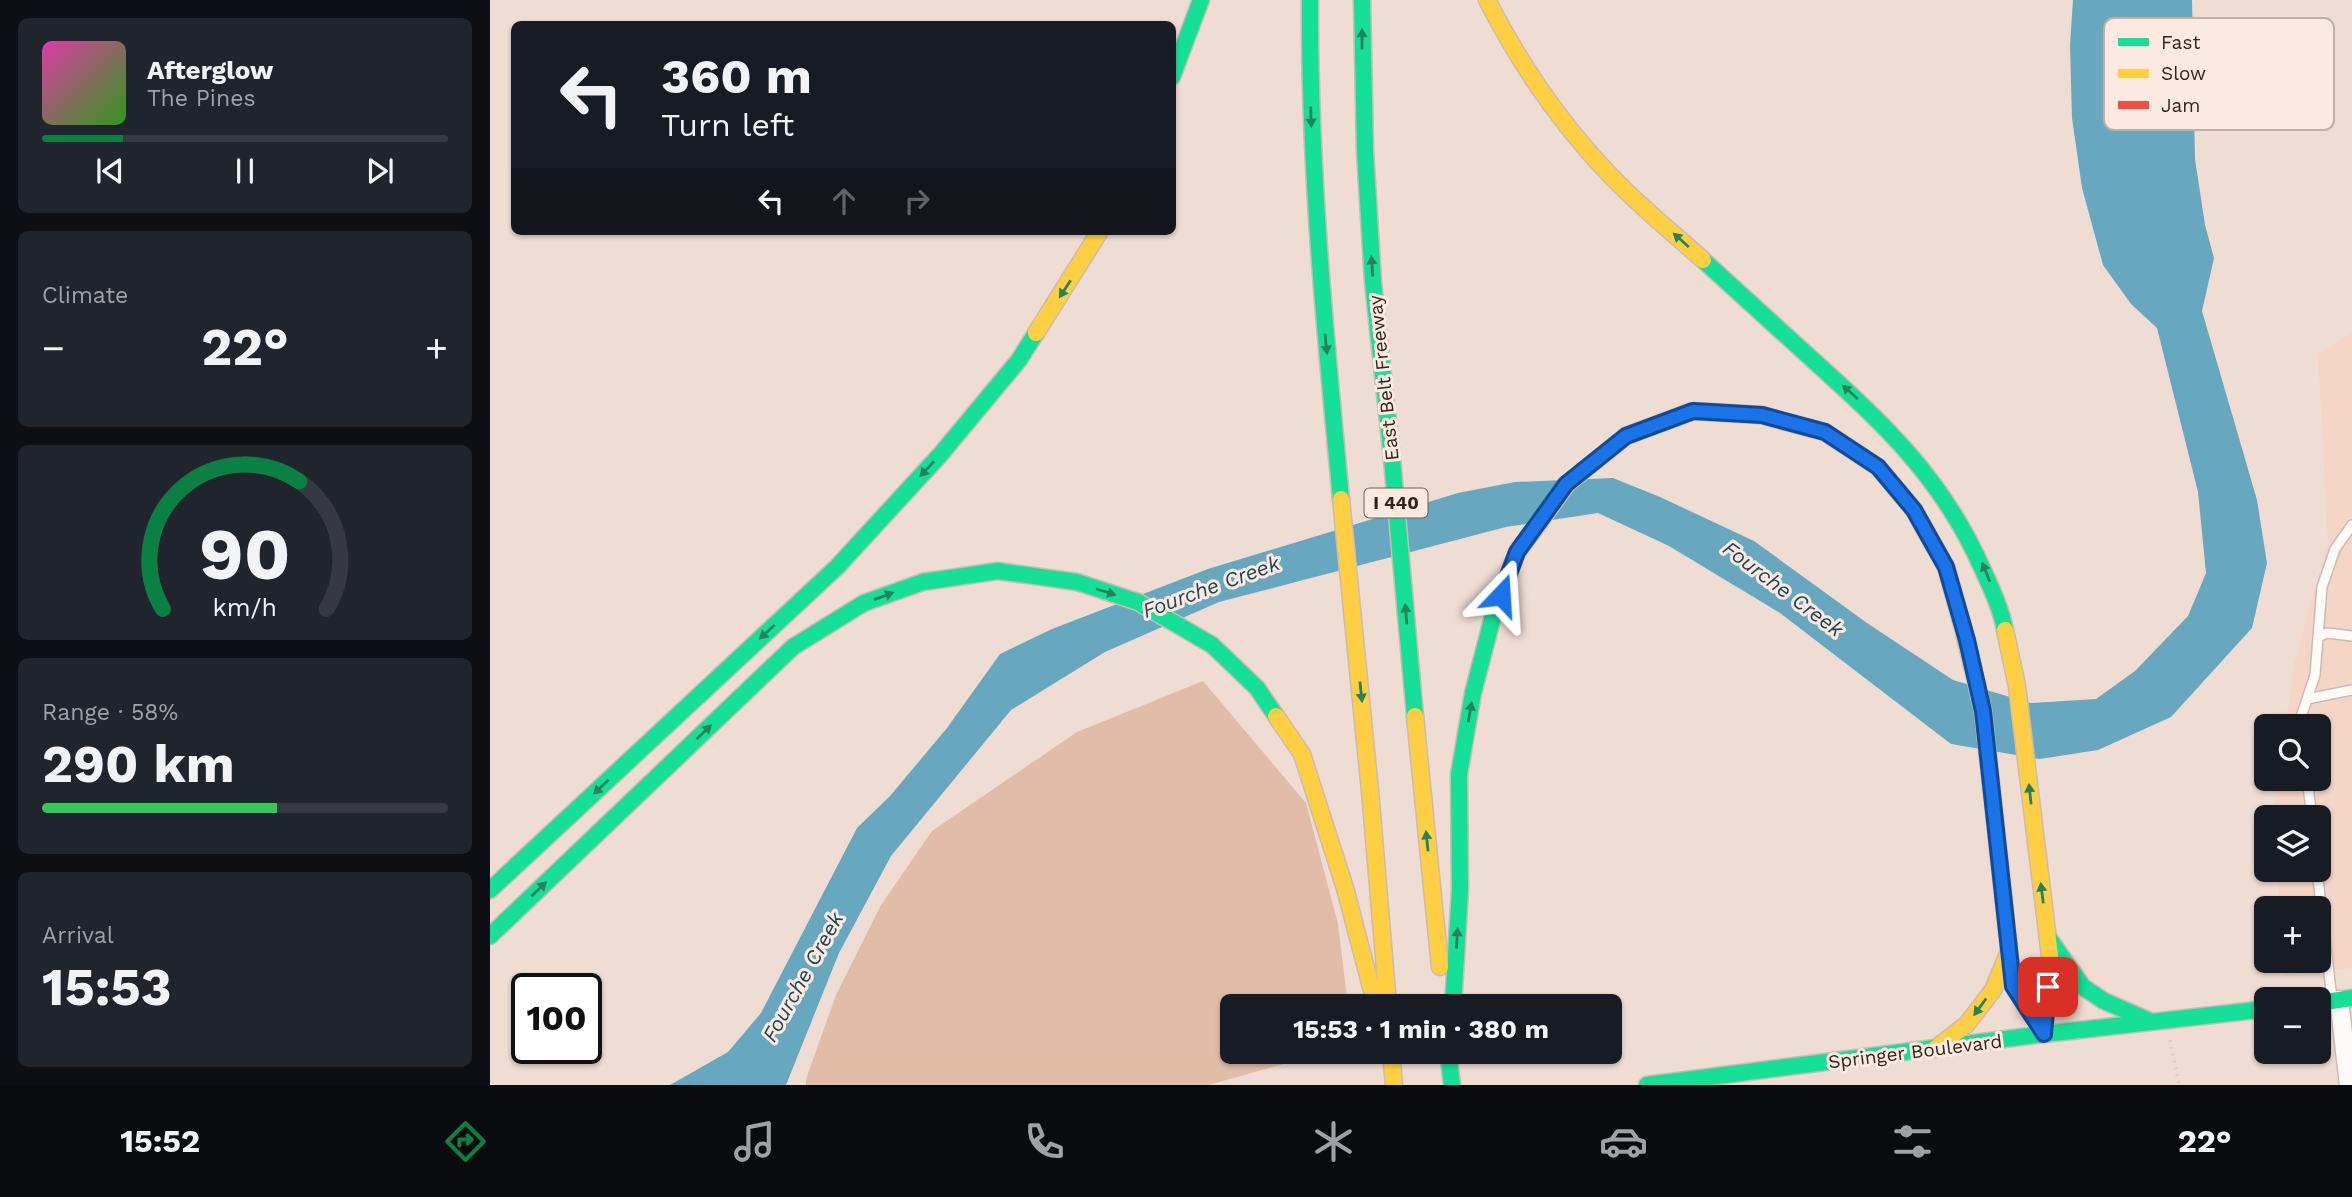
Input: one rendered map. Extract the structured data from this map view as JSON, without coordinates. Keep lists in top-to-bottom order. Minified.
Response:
{"streets":{"main road":["East Belt Freeway","I 440","Springer Boulevard"]},"water":["Fourche Creek"],"legend":["Fast","Slow","Jam"],"page":{"turn":["360 m","Turn left"],"song":["Afterglow","The Pines"],"tile":["Climate",["Range · 58%","290 km"],["Arrival","15:53"]],"heat":["−","22°","+"],"map_buttons":["+","−"],"limit":"100","trip":"15:53 · 1 min · 380 m","tabs":["15:52","22°"],"gauge":["90","km/h"]}}
